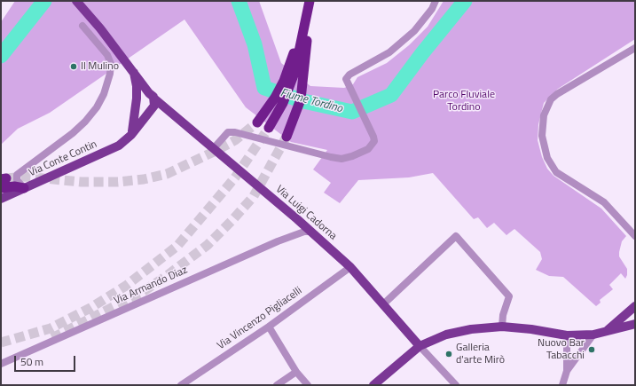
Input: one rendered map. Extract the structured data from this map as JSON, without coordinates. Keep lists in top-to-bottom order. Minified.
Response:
{"streets":{"main road":["Via Conte Contin","Via Luigi Cadorna"],"street":["Via Armando Diaz","Via Vincenzo Pigliacelli"]},"crossings":[["Via Conte Contin","Via Luigi Cadorna"],["Via Luigi Cadorna","Via Armando Diaz"],["Via Luigi Cadorna","Via Vincenzo Pigliacelli"]],"water":["Fiume Tordino"],"parks":["Parco Fluviale Tordino"],"places":["Il Mulino","Nuovo Bar Tabacchi","Galleria d'arte Mirò"],"scale_bar":"50 m"}
